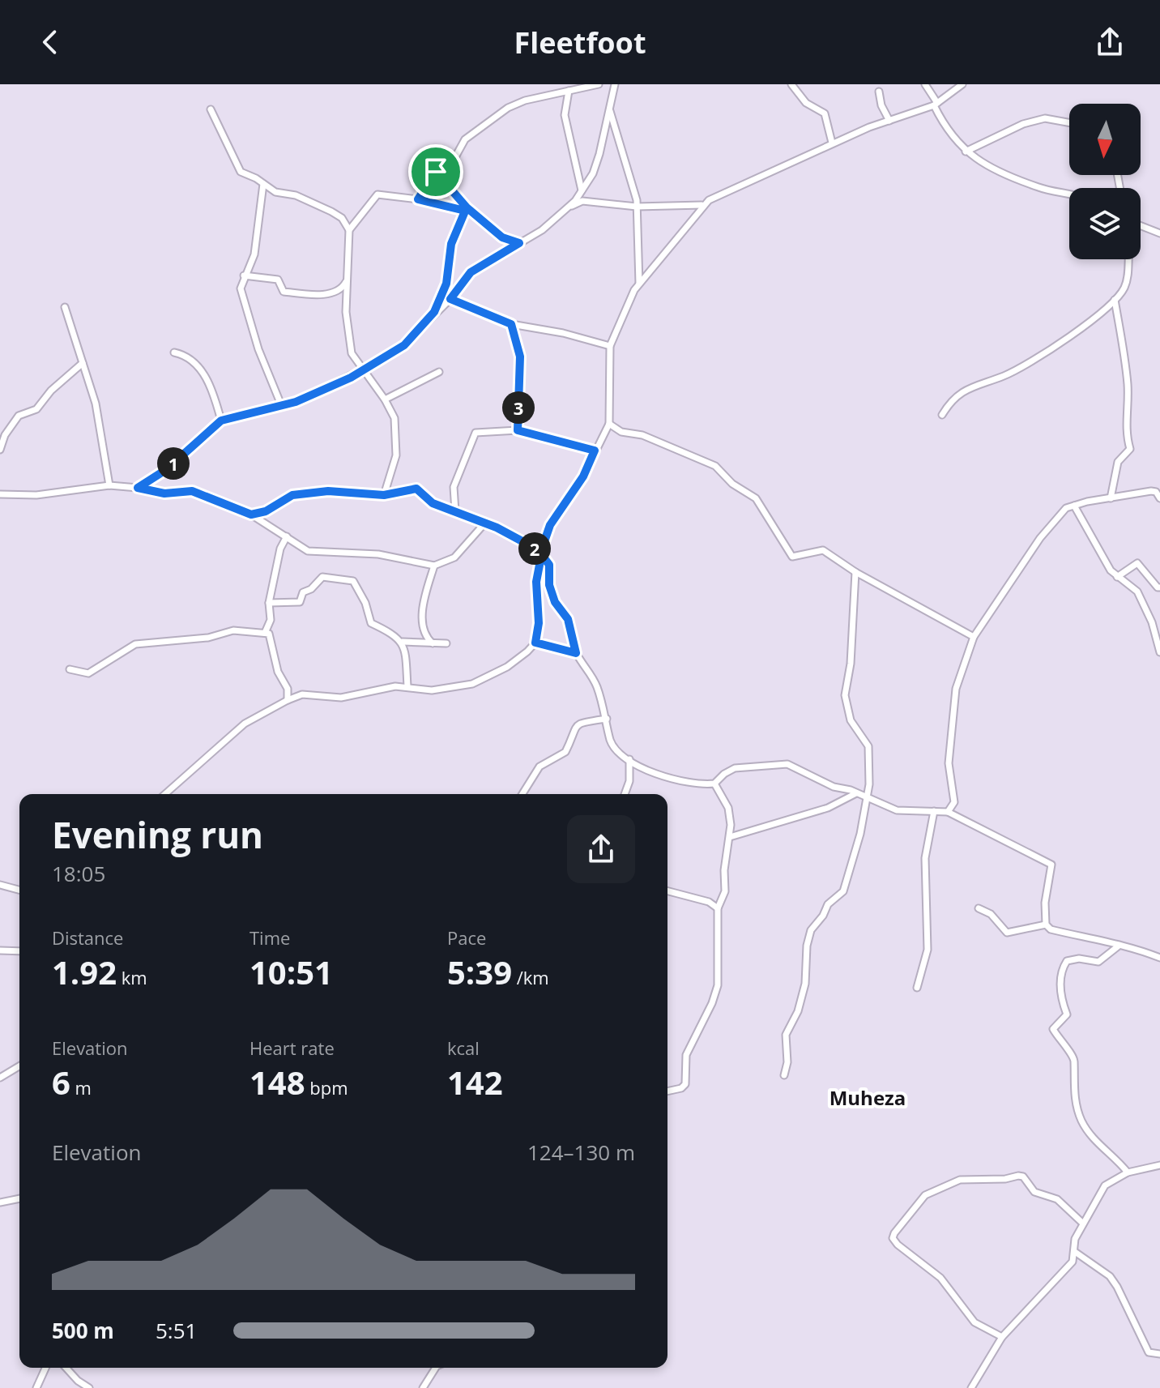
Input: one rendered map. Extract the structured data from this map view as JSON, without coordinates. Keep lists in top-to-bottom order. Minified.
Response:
{"districts":["Muheza"],"north":"bottom","page":{"header":"Fleetfoot","pins":["3","1","2"],"heading":["Evening run","18:05"],"stats":[["Distance","1.92 km"],["Time","10:51"],["Pace","5:39 /km"],["Elevation","6 m"],["Heart rate","148 bpm"],["kcal","142"]],"chart":["Elevation","124–130 m"],"list":[{"name":"500 m","note":"5:51"}]}}
